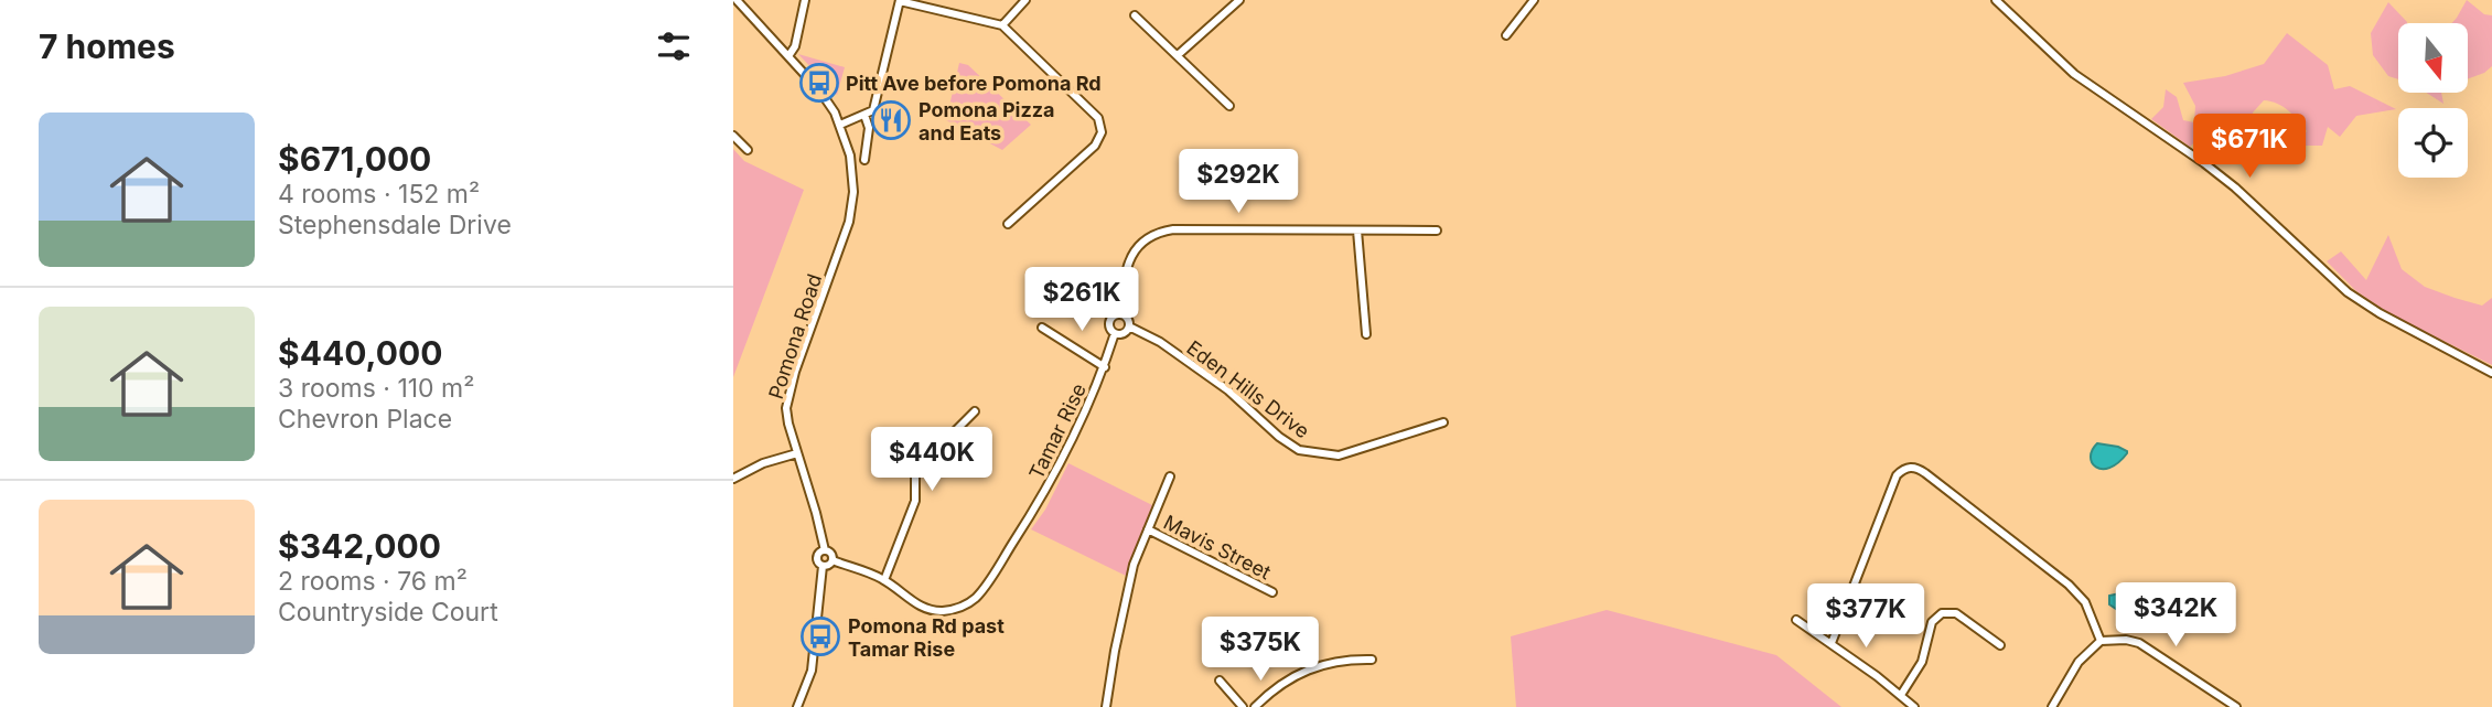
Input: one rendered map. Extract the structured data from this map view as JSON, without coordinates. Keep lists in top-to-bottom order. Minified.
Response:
{"streets":{"street":["Pomona Road","Eden Hills Drive","Tamar Rise","Mavis Street"]},"crossings":[["Pomona Road","Tamar Rise"],["Eden Hills Drive","Tamar Rise"]],"places":{"bus stop":["Pitt Ave before Pomona Rd","Pomona Rd past Tamar Rise"],"restaurant":["Pomona Pizza and Eats"]},"north":"bottom","page":{"heading":"7 homes","list":[{"name":"$671,000","note":"4 rooms · 152 m² · Stephensdale Drive"},{"name":"$440,000","note":"3 rooms · 110 m² · Chevron Place"},{"name":"$342,000","note":"2 rooms · 76 m² · Countryside Court"}],"price":["$671K","$292K","$261K","$440K","$342K","$377K","$375K"]}}
